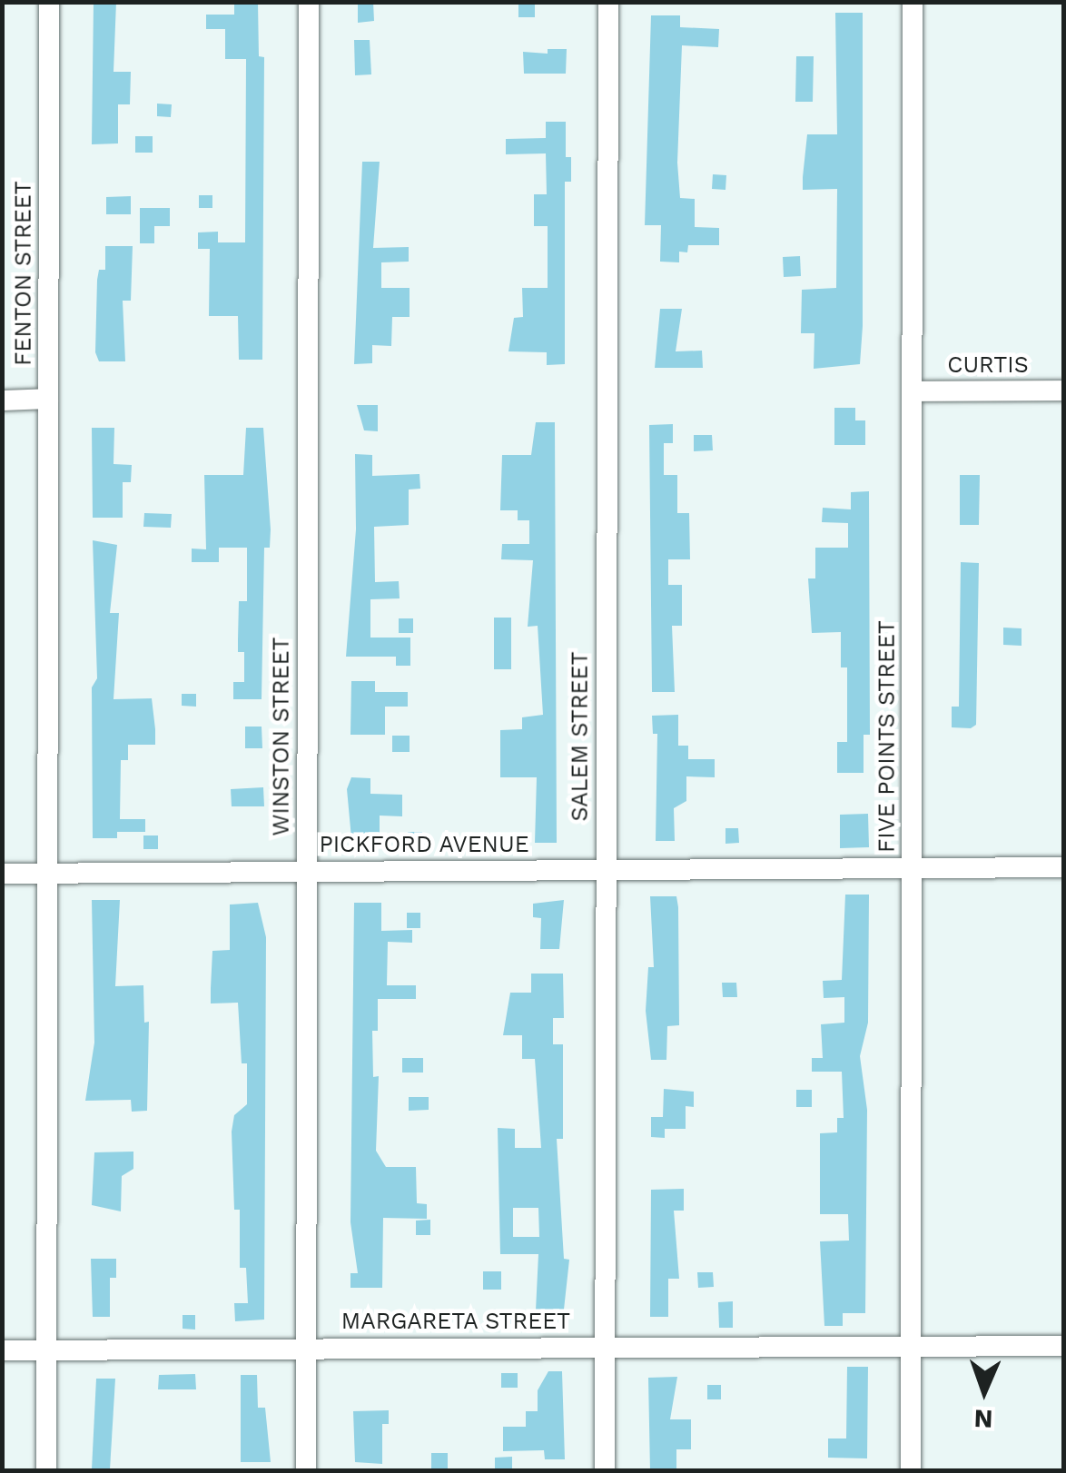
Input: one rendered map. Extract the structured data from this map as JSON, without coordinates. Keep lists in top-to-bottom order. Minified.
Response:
{"streets":{"street":["FENTON STREET","CURTIS","WINSTON STREET","SALEM STREET","FIVE POINTS STREET","PICKFORD AVENUE","MARGARETA STREET"]},"crossings":[["FENTON STREET","PICKFORD AVENUE"],["FENTON STREET","MARGARETA STREET"],["CURTIS","FIVE POINTS STREET"],["WINSTON STREET","PICKFORD AVENUE"],["WINSTON STREET","MARGARETA STREET"],["SALEM STREET","PICKFORD AVENUE"],["SALEM STREET","MARGARETA STREET"],["FIVE POINTS STREET","PICKFORD AVENUE"],["FIVE POINTS STREET","MARGARETA STREET"]],"north":"bottom"}
